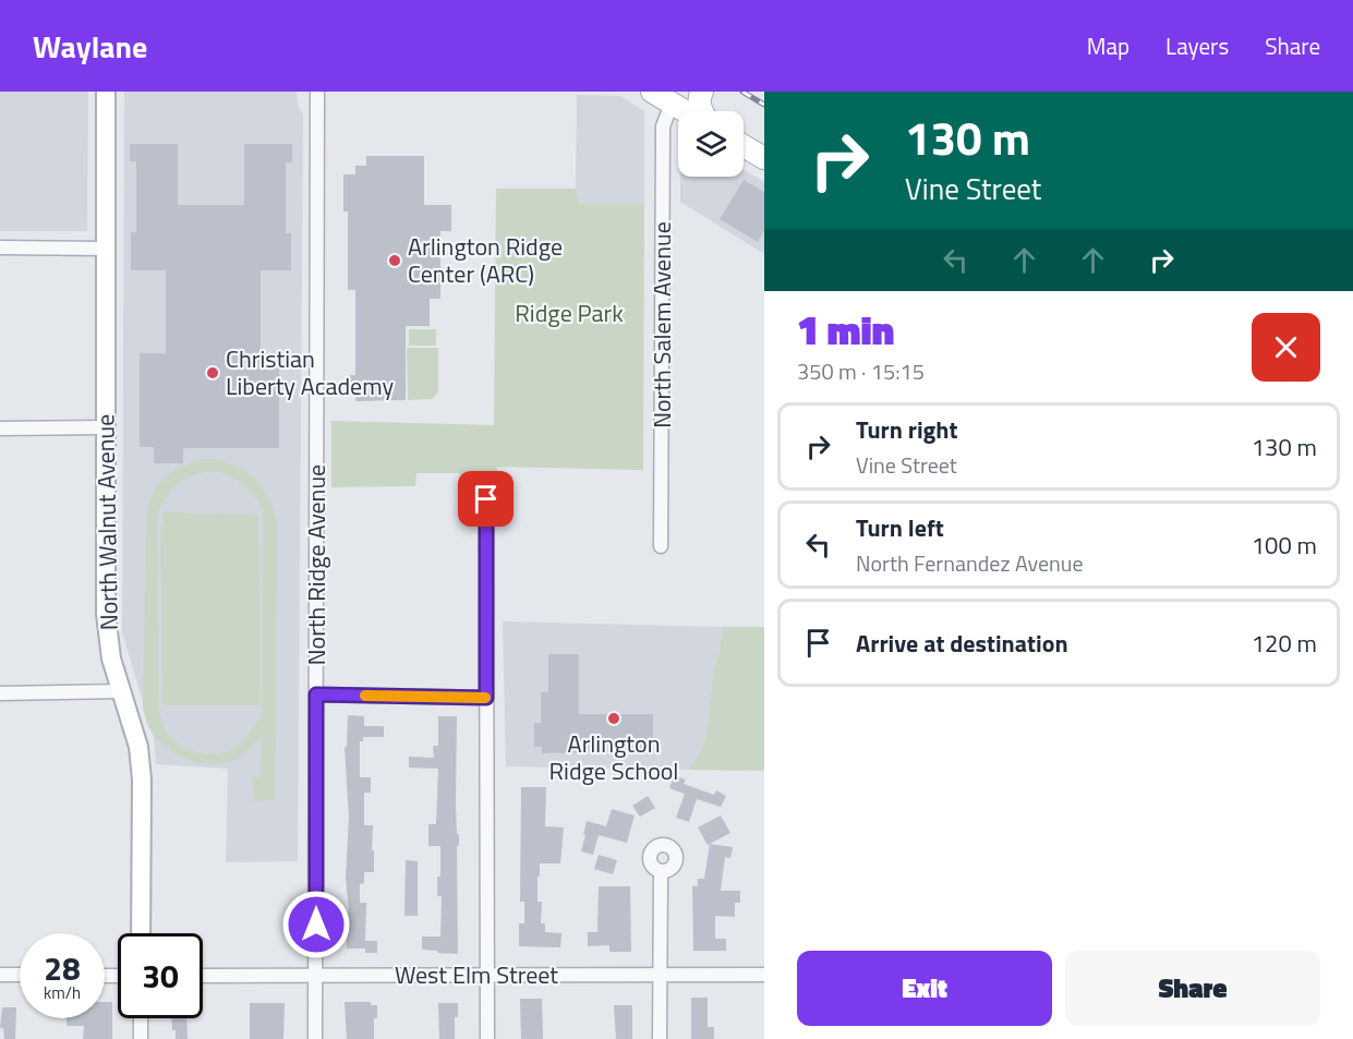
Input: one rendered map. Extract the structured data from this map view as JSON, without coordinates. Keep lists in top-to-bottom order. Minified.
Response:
{"streets":{"street":["North Salem Avenue","North Walnut Avenue","North Ridge Avenue","West Elm Street"]},"crossings":[["North Ridge Avenue","West Elm Street"]],"parks":["Ridge Park"],"places":["Arlington Ridge Center (ARC)","Christian Liberty Academy","Arlington Ridge School"],"page":{"header":"Waylane","nav":["Map","Layers","Share"],"turn":["130 m","Vine Street"],"heading":["1 min","350 m · 15:15"],"list":[{"name":"Turn right","note":"Vine Street","value":"130 m"},{"name":"Turn left","note":"North Fernandez Avenue","value":"100 m"},{"name":"Arrive at destination","value":"120 m"}],"speed":"28 km/h","limit":"30","buttons":["Exit","Share"]}}
